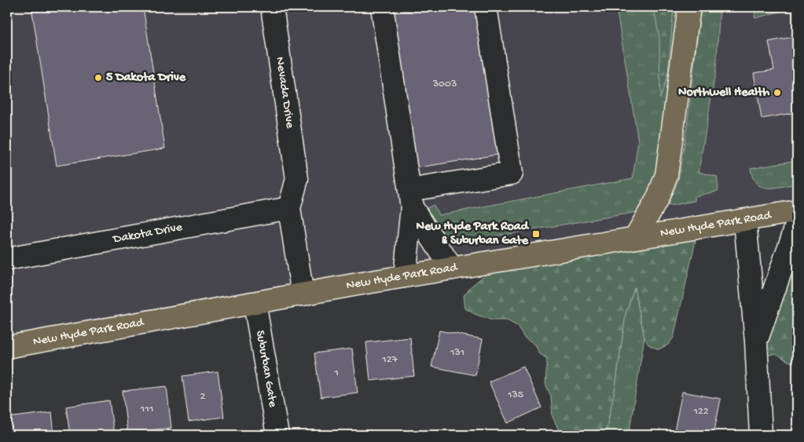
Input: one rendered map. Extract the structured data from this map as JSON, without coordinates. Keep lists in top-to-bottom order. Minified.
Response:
{"streets":{"main road":["New Hyde Park Road"],"street":["Nevada Drive","Dakota Drive","Suburban Gate"]},"crossings":[["Nevada Drive","Dakota Drive"],["New Hyde Park Road","Suburban Gate"]],"places":{"other":["5 Dakota Drive","Northwell Health"],"transit":["New Hyde Park Road & Suburban Gate"]},"house_numbers":["3003","131","127","1","135","2","111","122"]}
